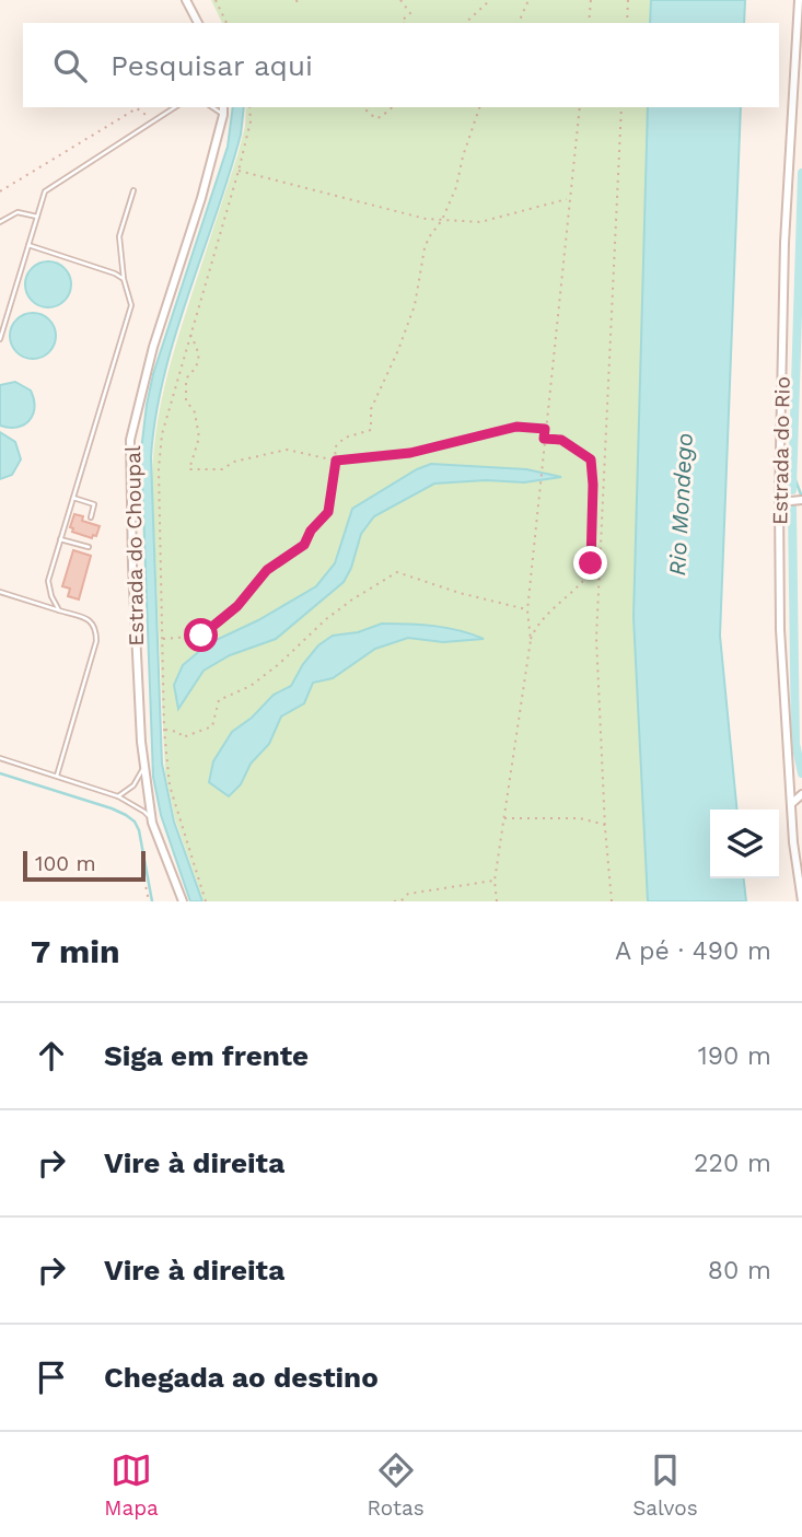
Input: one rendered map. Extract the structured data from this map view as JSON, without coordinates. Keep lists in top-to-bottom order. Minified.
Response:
{"streets":{"street":["Estrada do Rio","Estrada do Choupal"]},"water":["Rio Mondego"],"scale_bar":"100 m","page":{"search":"Pesquisar aqui","scale":"100 m","heading":["7 min","A pé · 490 m"],"list":[["Siga em frente","190 m"],["Vire à direita","220 m"],["Vire à direita","80 m"],"Chegada ao destino"],"nav":["Mapa","Rotas","Salvos"]}}
